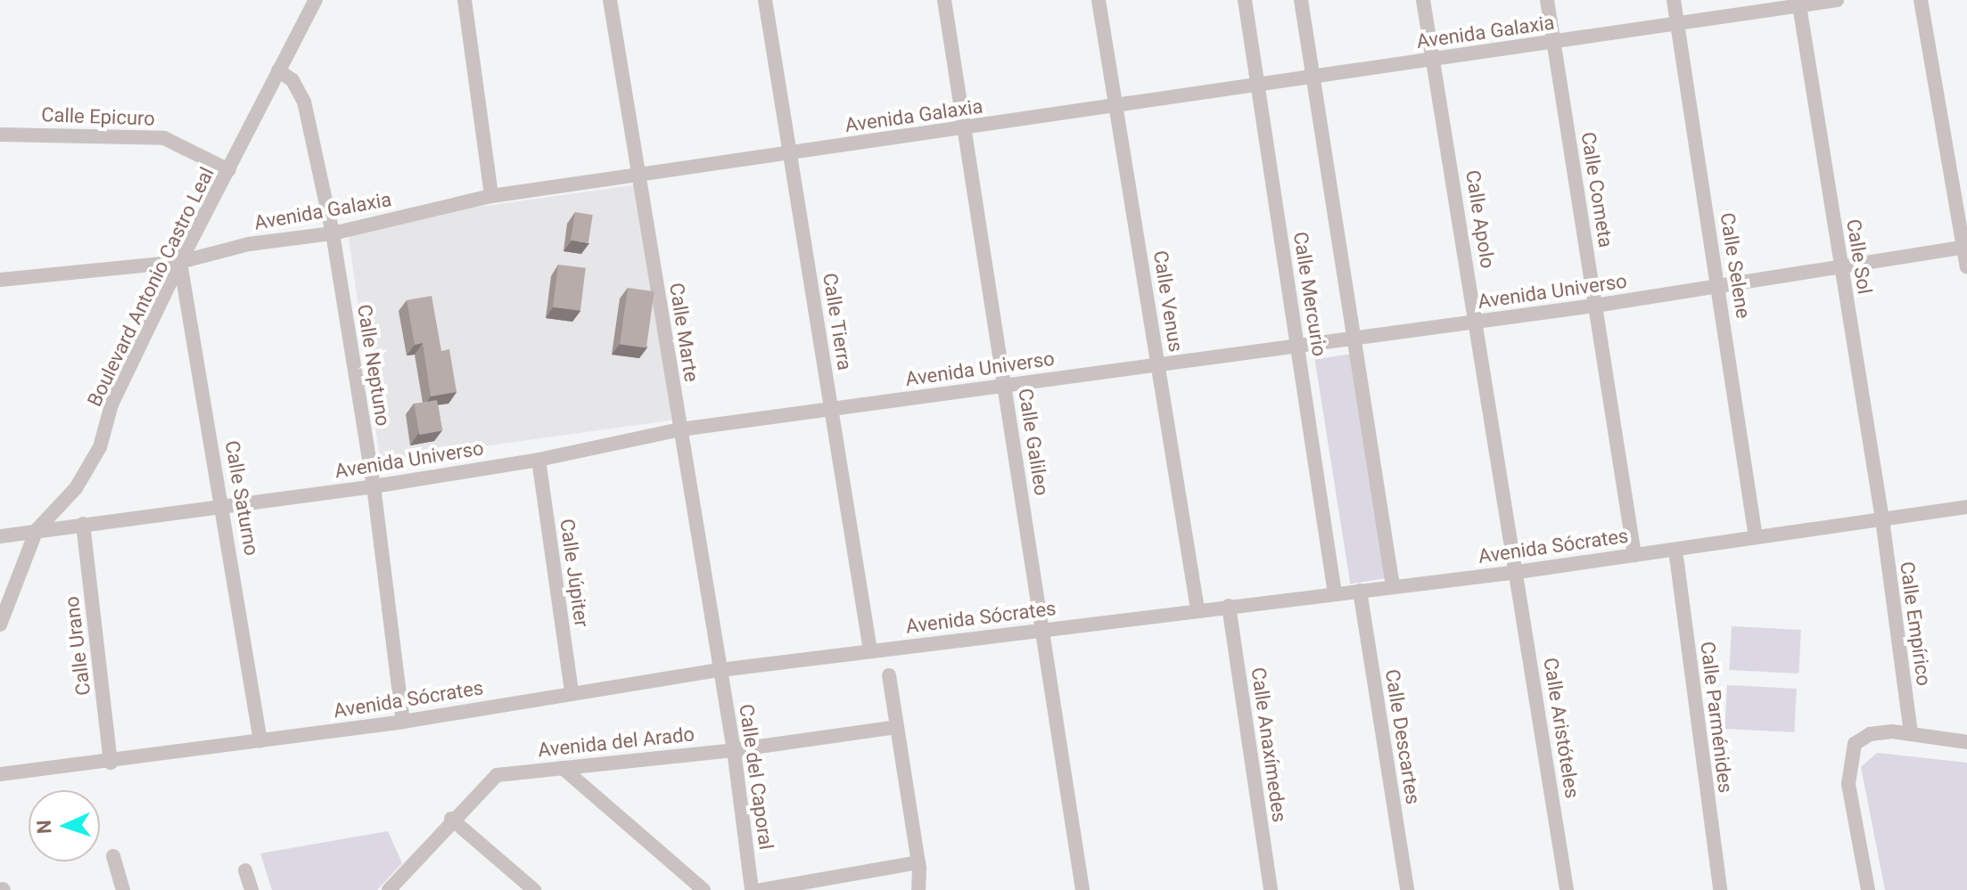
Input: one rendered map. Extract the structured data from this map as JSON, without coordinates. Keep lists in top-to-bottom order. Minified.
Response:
{"streets":{"street":["Avenida Galaxia","Calle Epicuro","Calle Cometa","Calle Apolo","Calle Sol","Calle Selene","Boulevard Antonio Castro Leal","Avenida Universo","Calle Mercurio","Calle Venus","Calle Tierra","Calle Marte","Calle Neptuno","Calle Galileo","Calle Saturno","Avenida Sócrates","Calle Júpiter","Calle Empírico","Calle Urano","Calle Parménides","Calle Aristóteles","Calle Descartes","Avenida del Arado","Calle Anaxímedes","Calle del Caporal"]},"crossings":[["Avenida Galaxia","Calle Cometa"],["Avenida Galaxia","Calle Apolo"],["Avenida Galaxia","Calle Sol"],["Avenida Galaxia","Calle Selene"],["Avenida Galaxia","Boulevard Antonio Castro Leal"],["Avenida Galaxia","Calle Mercurio"],["Avenida Galaxia","Calle Venus"],["Avenida Galaxia","Calle Tierra"],["Avenida Galaxia","Calle Marte"],["Avenida Galaxia","Calle Neptuno"],["Avenida Galaxia","Calle Galileo"],["Avenida Galaxia","Calle Saturno"],["Calle Epicuro","Boulevard Antonio Castro Leal"],["Calle Cometa","Avenida Universo"],["Calle Cometa","Avenida Sócrates"],["Calle Apolo","Avenida Universo"],["Calle Apolo","Avenida Sócrates"],["Calle Apolo","Calle Aristóteles"],["Calle Sol","Avenida Universo"],["Calle Sol","Avenida Sócrates"],["Calle Sol","Calle Empírico"],["Calle Selene","Avenida Universo"],["Calle Selene","Avenida Sócrates"],["Boulevard Antonio Castro Leal","Avenida Universo"],["Boulevard Antonio Castro Leal","Calle Neptuno"],["Boulevard Antonio Castro Leal","Calle Saturno"],["Avenida Universo","Calle Mercurio"],["Avenida Universo","Calle Venus"],["Avenida Universo","Calle Tierra"],["Avenida Universo","Calle Marte"],["Avenida Universo","Calle Neptuno"],["Avenida Universo","Calle Galileo"],["Avenida Universo","Calle Saturno"],["Avenida Universo","Calle Júpiter"],["Avenida Universo","Calle Urano"],["Calle Mercurio","Avenida Sócrates"],["Calle Venus","Avenida Sócrates"],["Calle Tierra","Avenida Sócrates"],["Calle Marte","Avenida Sócrates"],["Calle Marte","Calle del Caporal"],["Calle Neptuno","Avenida Sócrates"],["Calle Galileo","Avenida Sócrates"],["Calle Saturno","Avenida Sócrates"],["Avenida Sócrates","Calle Júpiter"],["Avenida Sócrates","Calle Empírico"],["Avenida Sócrates","Calle Urano"],["Avenida Sócrates","Calle Parménides"],["Avenida Sócrates","Calle Aristóteles"],["Avenida Sócrates","Calle Descartes"],["Avenida Sócrates","Calle Anaxímedes"],["Avenida Sócrates","Calle del Caporal"],["Avenida del Arado","Calle del Caporal"]],"north":"left"}
